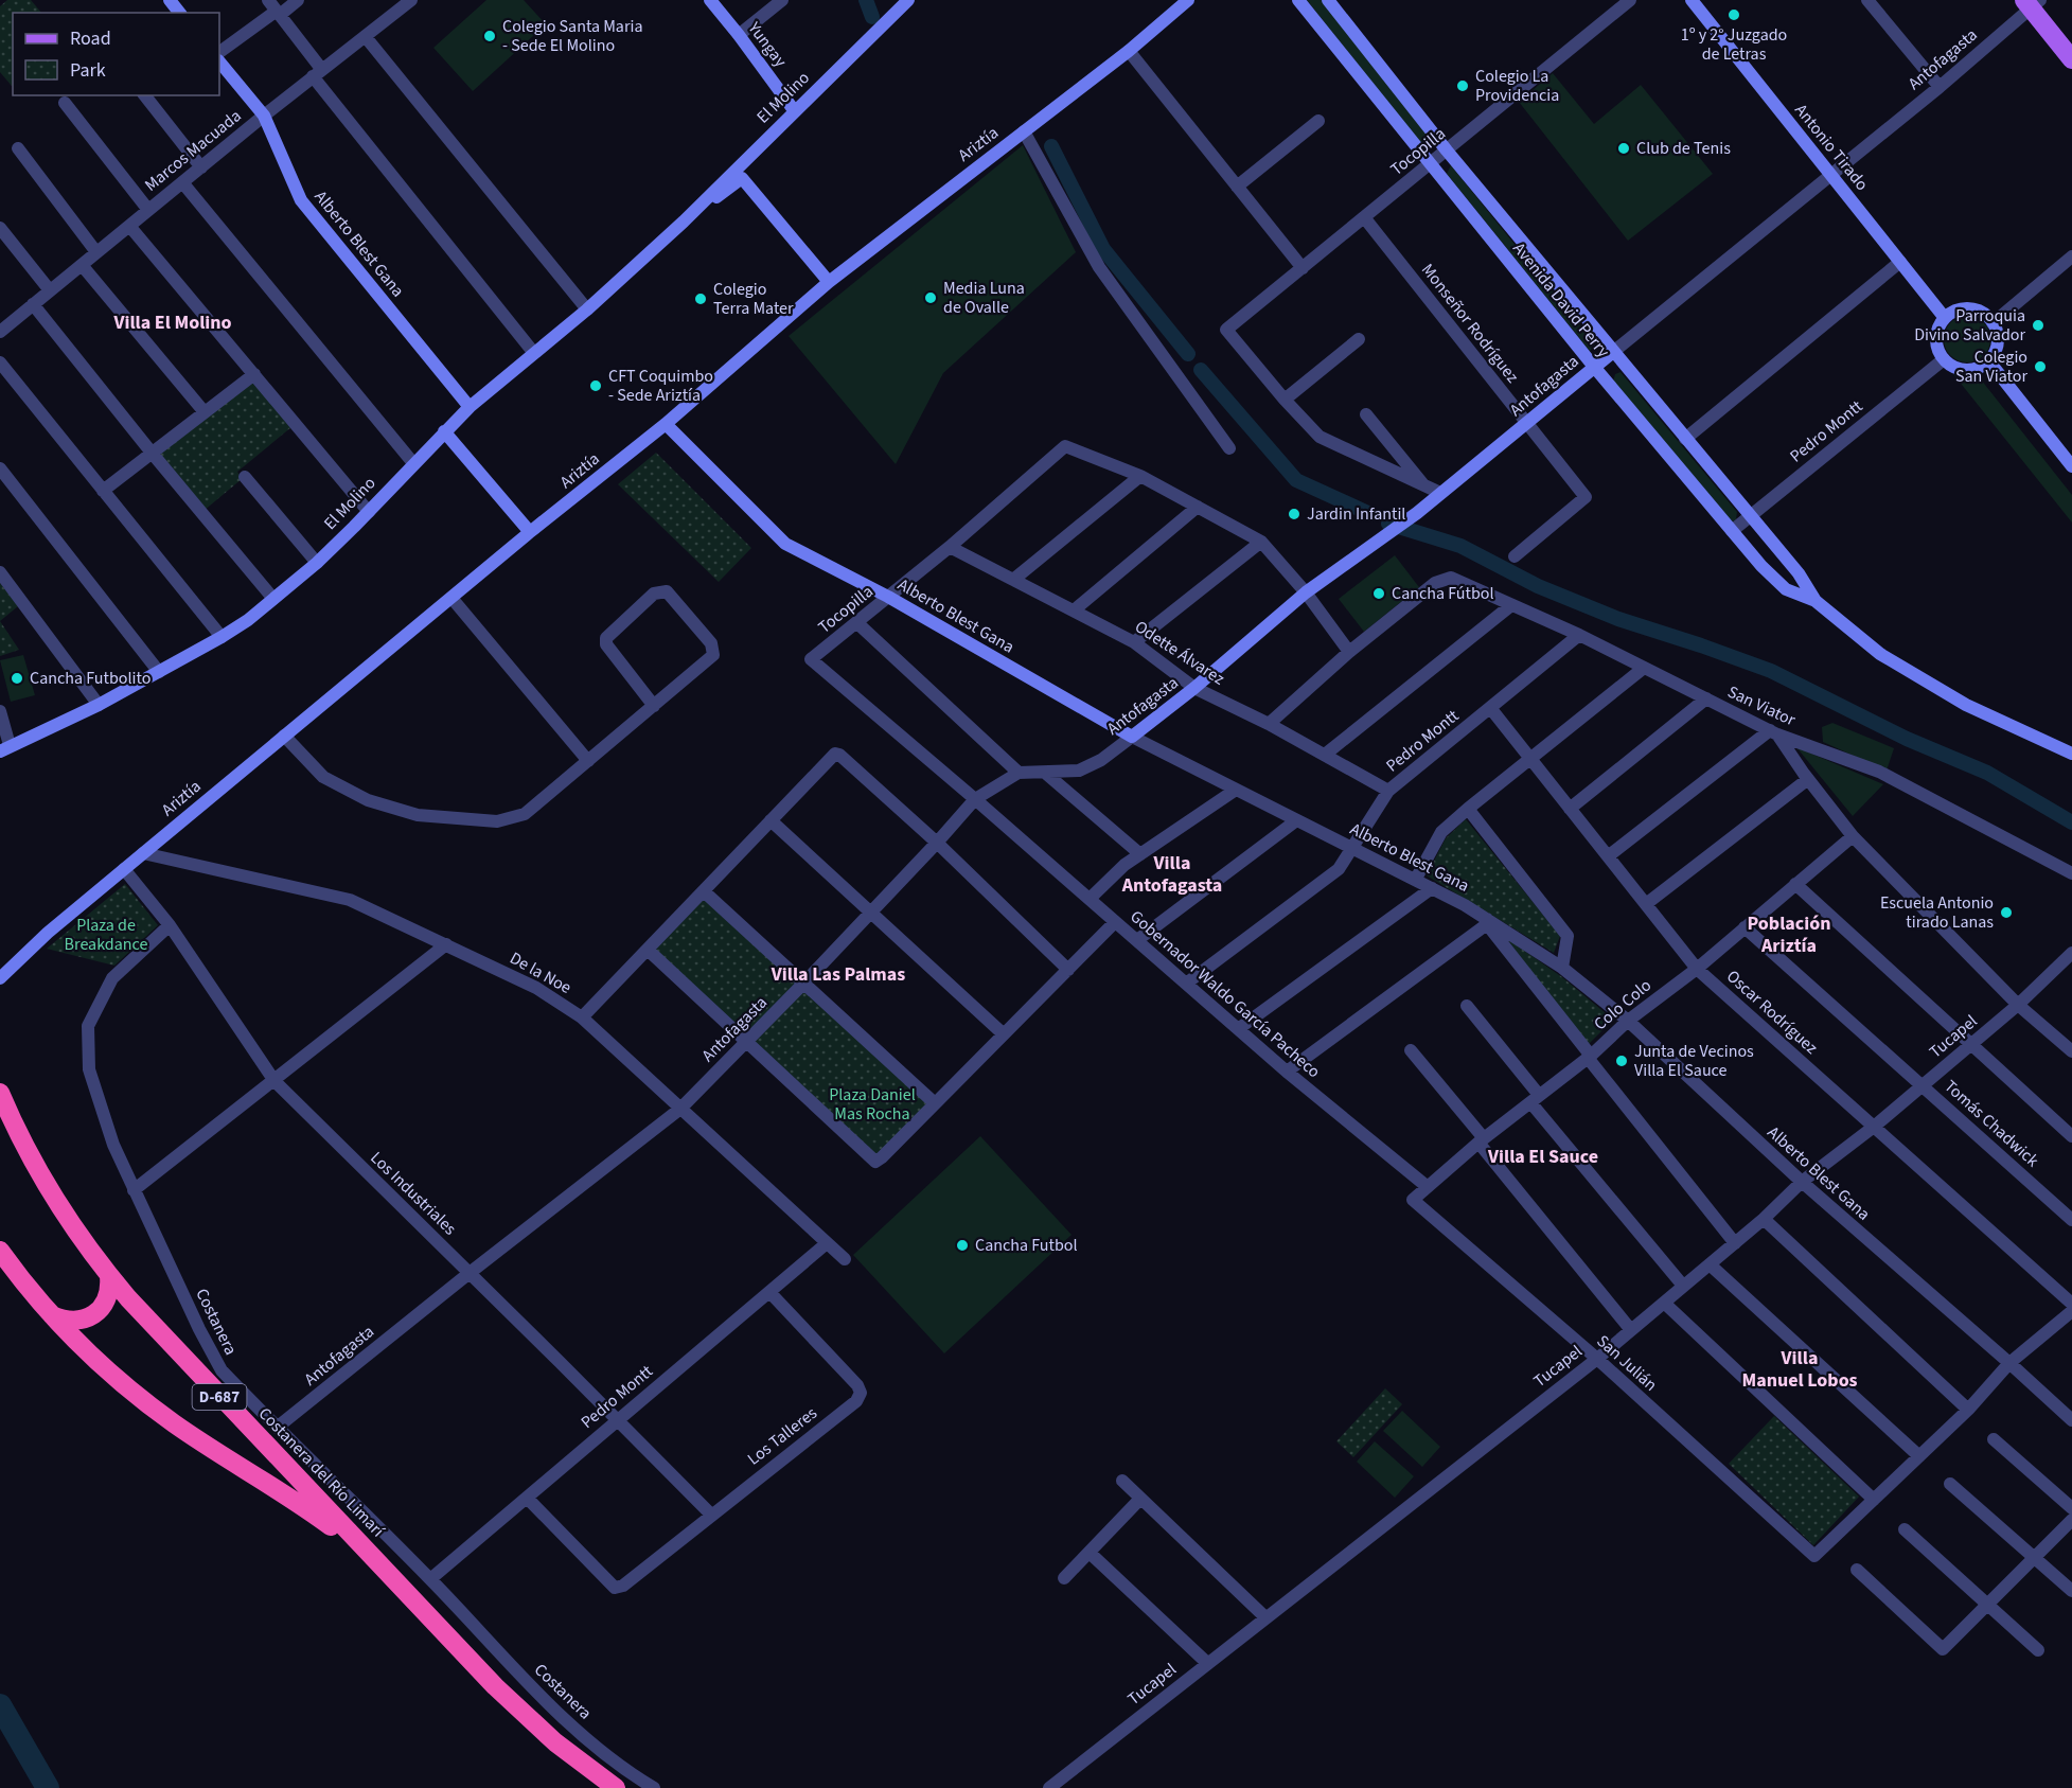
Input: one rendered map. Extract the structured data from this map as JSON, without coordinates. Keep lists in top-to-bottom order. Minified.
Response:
{"streets":{"highway":["D-687","Costanera del Río Limarí"],"main road":["Yungay","Antofagasta","El Molino","Ariztía","Antonio Tirado","Alberto Blest Gana","Avenida David Perry"],"street":["Marcos Macuada","Tocopilla","Monseñor Rodríguez","Pedro Montt","Odette Álvarez","San Viator","De la Noe","Gobernador Waldo García Pacheco","Colo Colo","Oscar Rodríguez","Tucapel","Tomás Chadwick","Los Industriales","Costanera","San Julián","Los Talleres"]},"crossings":[["Yungay","El Molino"],["Antofagasta","Antonio Tirado"],["Antofagasta","Tocopilla"],["Antofagasta","Alberto Blest Gana"],["Antofagasta","Avenida David Perry"],["Antofagasta","Monseñor Rodríguez"],["Antofagasta","Odette Álvarez"],["Antofagasta","De la Noe"],["Antofagasta","Gobernador Waldo García Pacheco"],["Antofagasta","Los Industriales"],["Antofagasta","Costanera"],["El Molino","Ariztía"],["El Molino","Alberto Blest Gana"],["Ariztía","Alberto Blest Gana"],["Ariztía","De la Noe"],["Ariztía","Los Industriales"],["Antonio Tirado","Pedro Montt"],["Marcos Macuada","Alberto Blest Gana"],["Tocopilla","Alberto Blest Gana"],["Tocopilla","Avenida David Perry"],["Tocopilla","Monseñor Rodríguez"],["Tocopilla","Odette Álvarez"],["Tocopilla","Gobernador Waldo García Pacheco"],["Alberto Blest Gana","Pedro Montt"],["Alberto Blest Gana","Colo Colo"],["Alberto Blest Gana","Tucapel"],["Avenida David Perry","Pedro Montt"],["Pedro Montt","Odette Álvarez"],["Pedro Montt","San Viator"],["Pedro Montt","De la Noe"],["Pedro Montt","Gobernador Waldo García Pacheco"],["Pedro Montt","Oscar Rodríguez"],["Pedro Montt","Los Industriales"],["Pedro Montt","Costanera"],["Pedro Montt","Los Talleres"],["Gobernador Waldo García Pacheco","Colo Colo"],["Colo Colo","Oscar Rodríguez"],["Colo Colo","Tomás Chadwick"],["Colo Colo","San Julián"],["Oscar Rodríguez","Tucapel"],["Tucapel","Tomás Chadwick"],["Tucapel","San Julián"],["Los Industriales","Costanera"],["Los Industriales","Los Talleres"]],"districts":["Villa El Molino","Villa Antofagasta","Población Ariztía","Villa Las Palmas","Villa El Sauce","Villa Manuel Lobos"],"parks":["Plaza de Breakdance","Plaza Daniel Mas Rocha"],"places":["1º y 2° Juzgado de Letras","Colegio Santa Maria - Sede El Molino","Colegio La Providencia","Club de Tenis","Media Luna de Ovalle","Colegio Terra Mater","Parroquia Divino Salvador","Colegio San Viator","CFT Coquimbo - Sede Ariztía","Jardin Infantil","Cancha Fútbol","Cancha Futbolito","Escuela Antonio tirado Lanas","Junta de Vecinos Villa El Sauce","Cancha Futbol"],"legend":["Road","Park"]}
